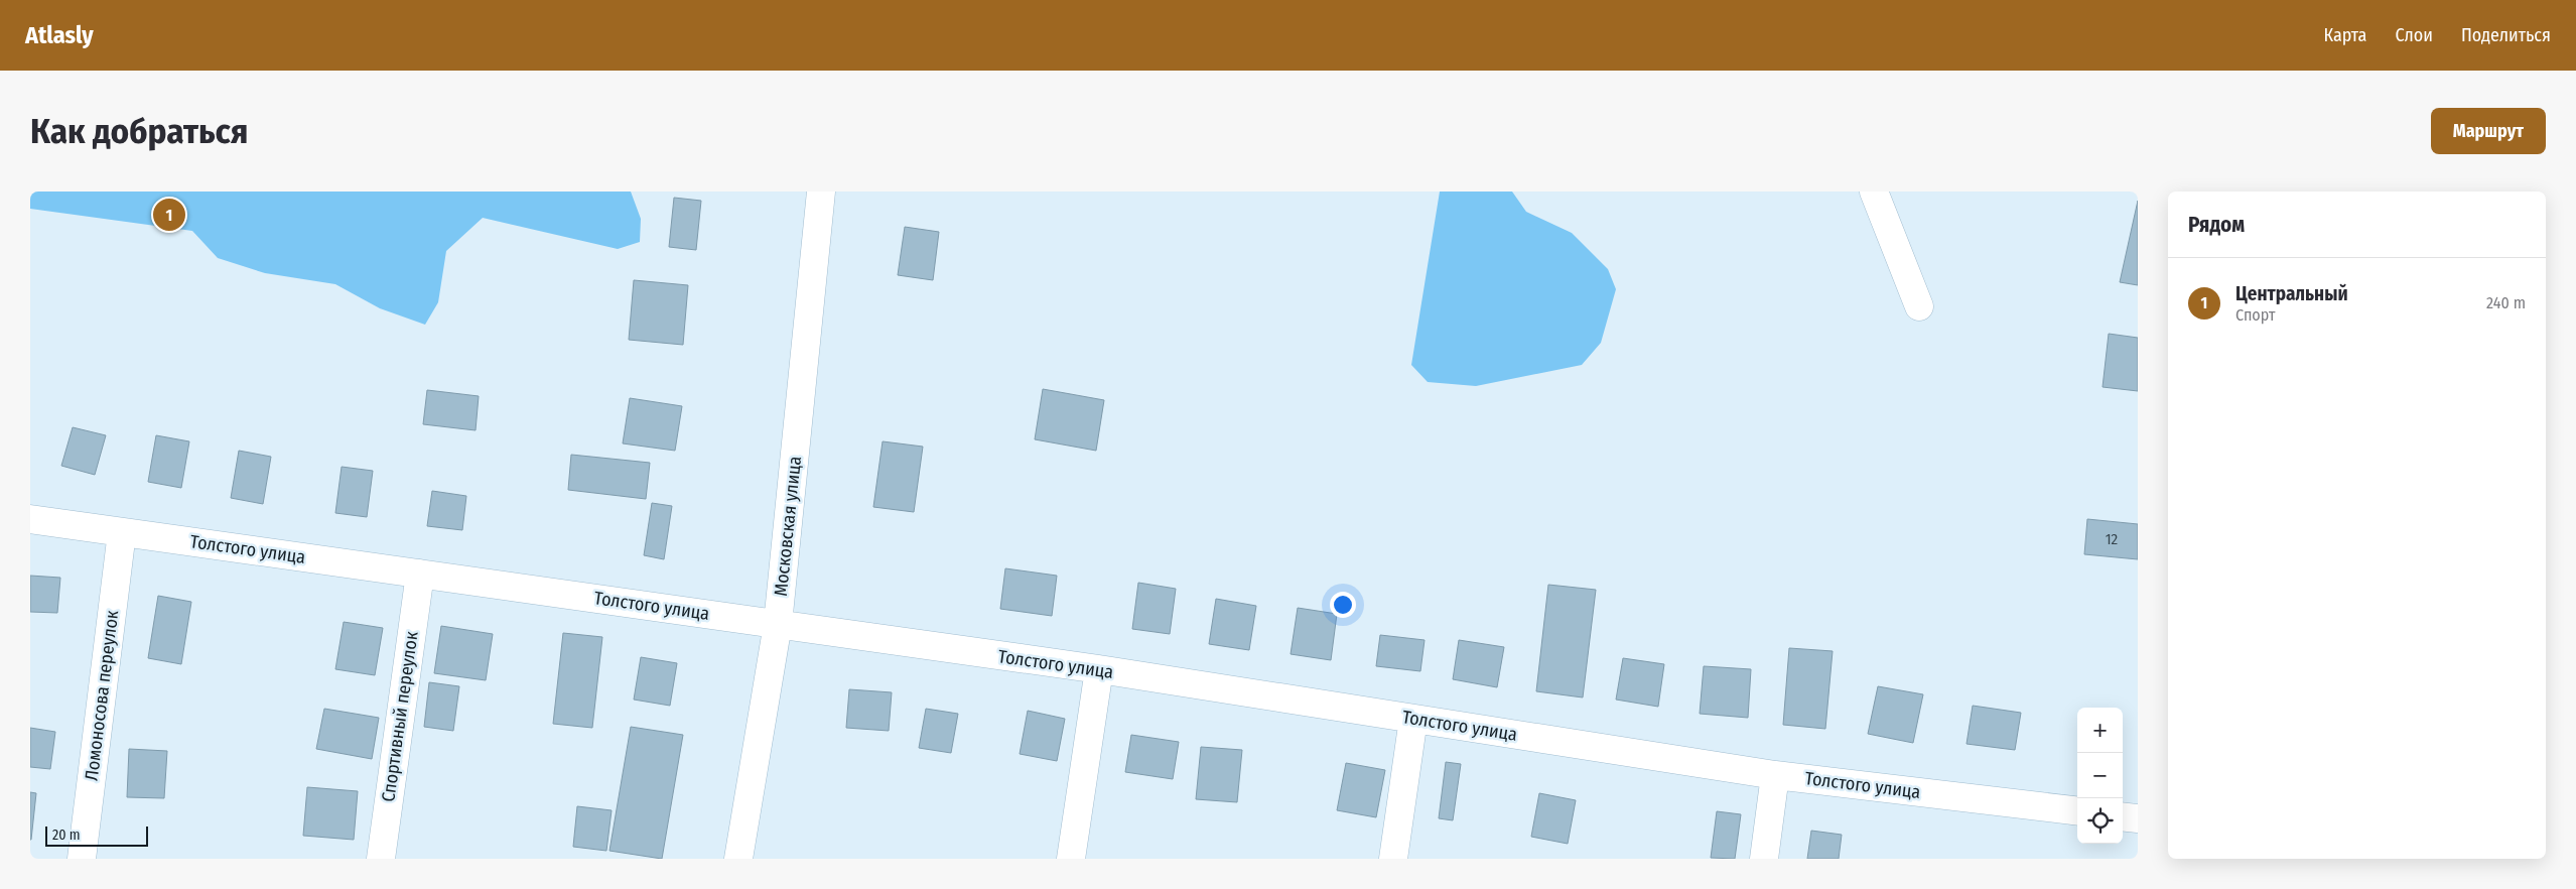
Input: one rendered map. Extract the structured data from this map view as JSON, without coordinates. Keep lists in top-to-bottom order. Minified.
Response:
{"streets":{"street":["Московская улица","Толстого улица","Ломоносова переулок","Спортивный переулок"]},"crossings":[["Московская улица","Толстого улица"],["Толстого улица","Ломоносова переулок"],["Толстого улица","Спортивный переулок"]],"house_numbers":["12"],"scale_bar":"20 m","page":{"header":"Atlasly","nav":["Карта","Слои","Поделиться"],"buttons":"Маршрут","title":"Как добраться","heading":"Рядом","pins":"1","list":[{"mark":"1","name":"Центральный","note":"Спорт","value":"240 m"}],"map_buttons":["+","−"],"scale":"20 m"}}
